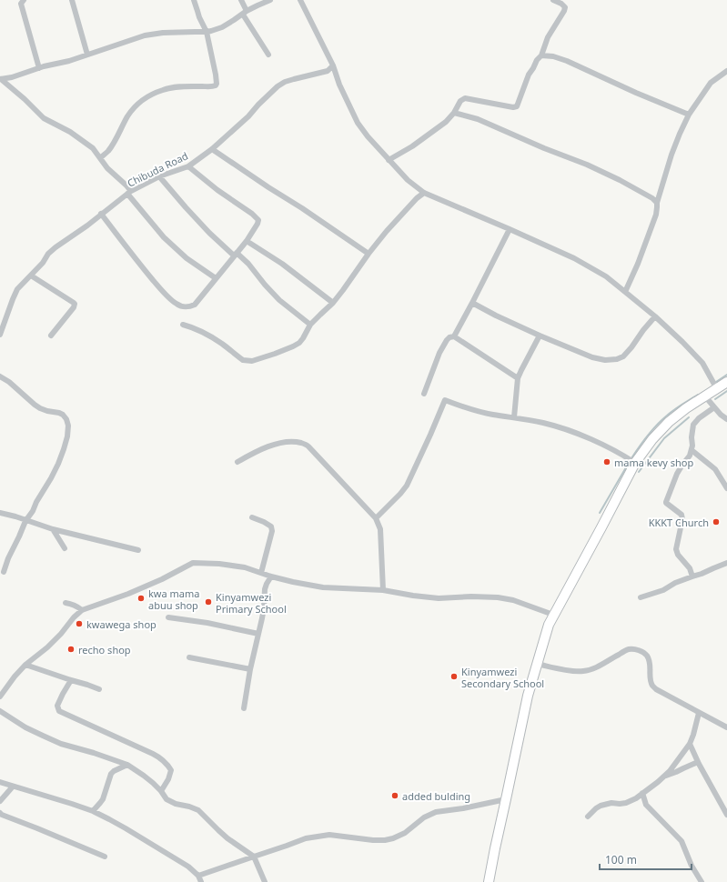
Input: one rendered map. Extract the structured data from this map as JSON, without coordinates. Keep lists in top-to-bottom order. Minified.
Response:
{"streets":{"street":["Chibuda Road"]},"places":["mama kevy shop","KKKT Church","kwa mama abuu shop","Kinyamwezi Primary School","kwawega shop","recho shop","Kinyamwezi Secondary School","added bulding"],"scale_bar":"100 m"}
